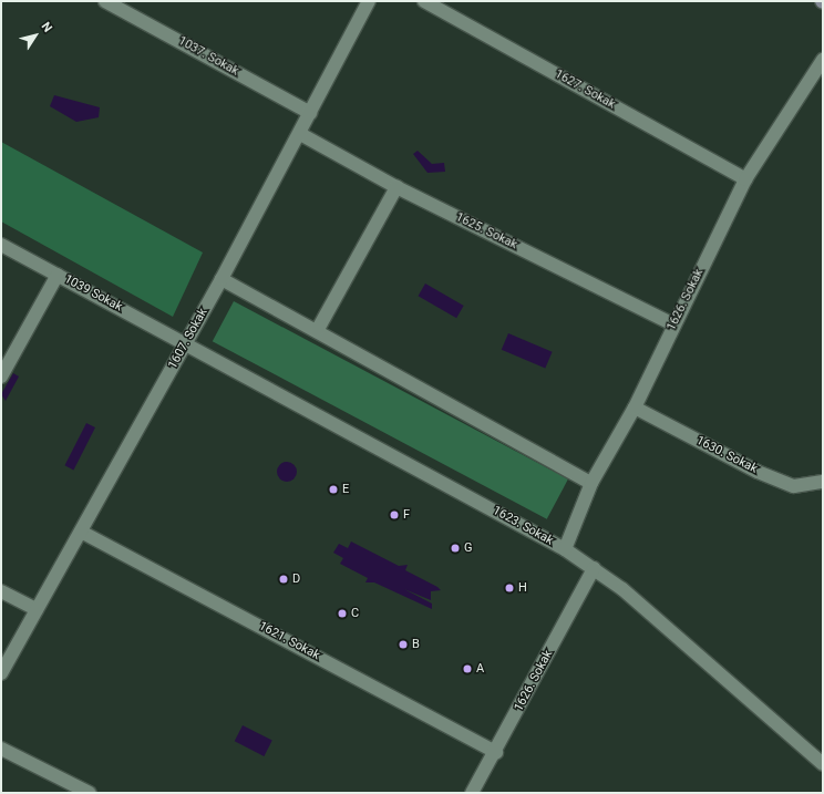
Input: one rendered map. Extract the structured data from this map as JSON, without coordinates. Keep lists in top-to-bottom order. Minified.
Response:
{"streets":{"street":["1037. Sokak","1627. Sokak","1625. Sokak","1039 Sokak","1626. Sokak","1607. Sokak","1630. Sokak","1623. Sokak","1621. Sokak"]},"crossings":[["1037. Sokak","1607. Sokak"],["1627. Sokak","1626. Sokak"],["1625. Sokak","1626. Sokak"],["1625. Sokak","1607. Sokak"],["1039 Sokak","1607. Sokak"],["1039 Sokak","1623. Sokak"],["1626. Sokak","1630. Sokak"],["1626. Sokak","1623. Sokak"],["1626. Sokak","1621. Sokak"],["1607. Sokak","1623. Sokak"],["1607. Sokak","1621. Sokak"]],"places":["E","F","G","D","H","C","B","A"],"north":"top right"}
